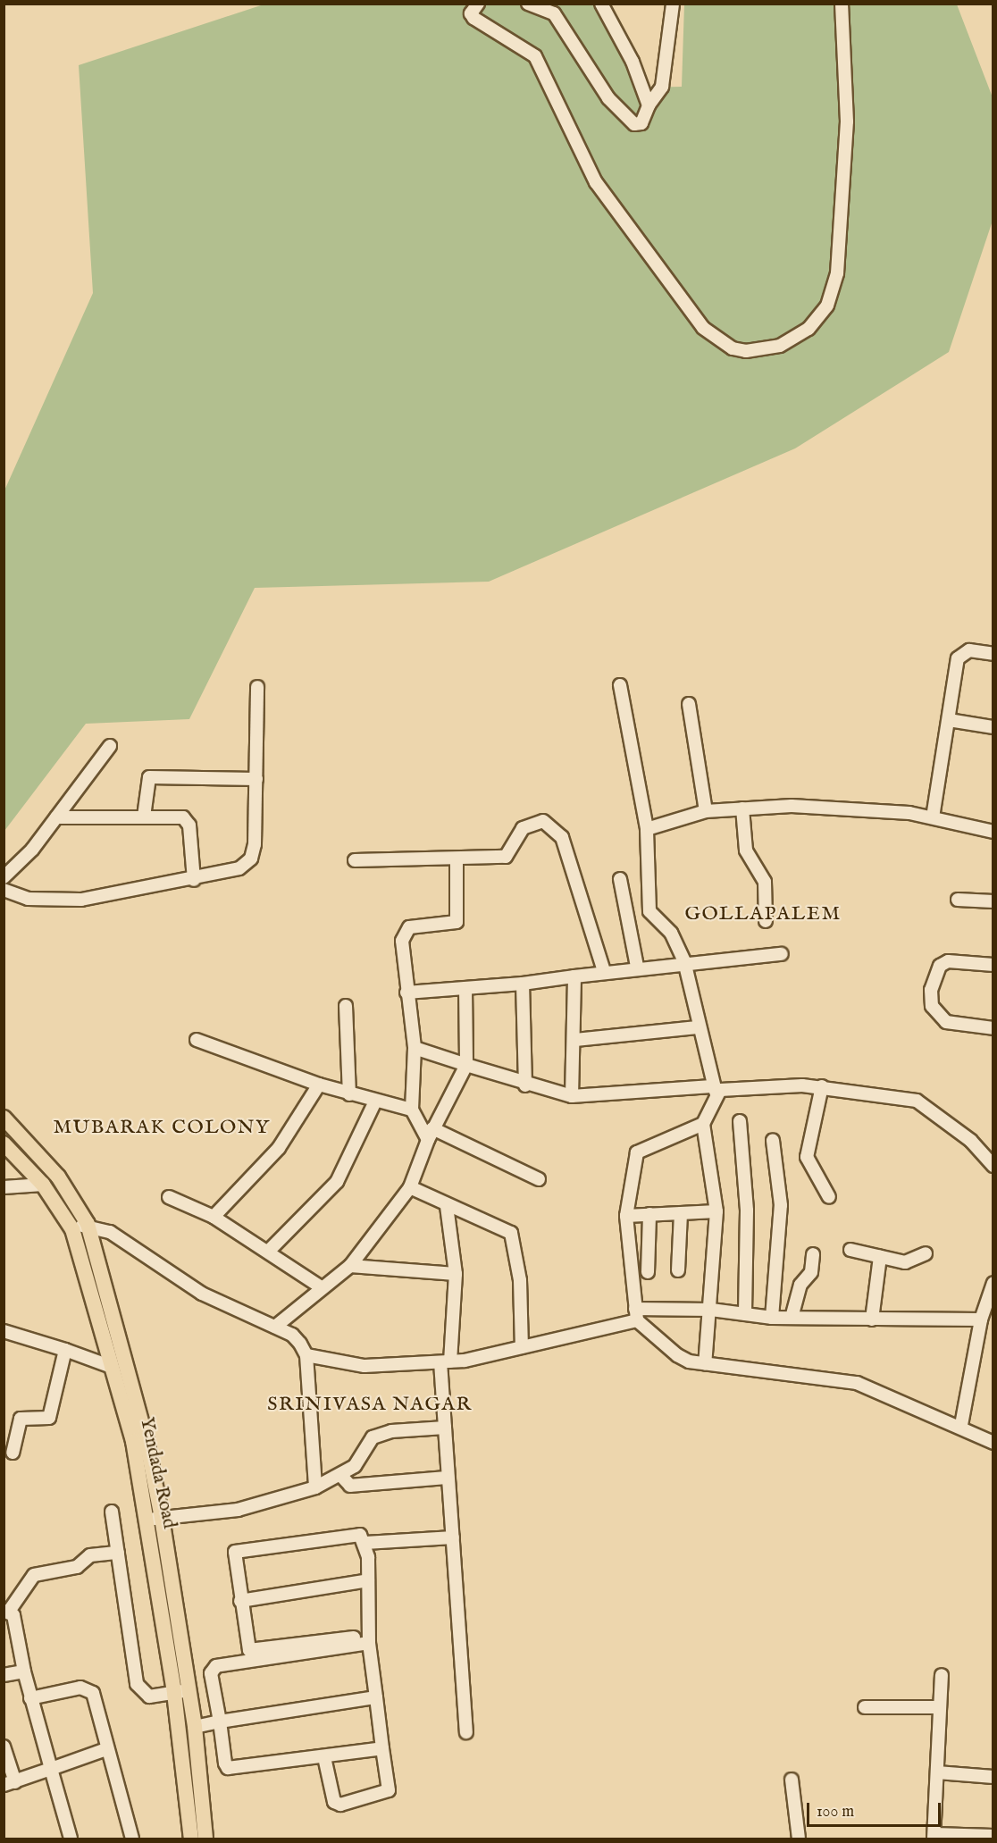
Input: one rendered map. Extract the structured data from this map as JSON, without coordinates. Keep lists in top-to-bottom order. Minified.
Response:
{"streets":{"main road":["Yendada Road"]},"districts":["GOLLAPALEM","MUBARAK COLONY","SRINIVASA NAGAR"],"scale_bar":"100 m"}
